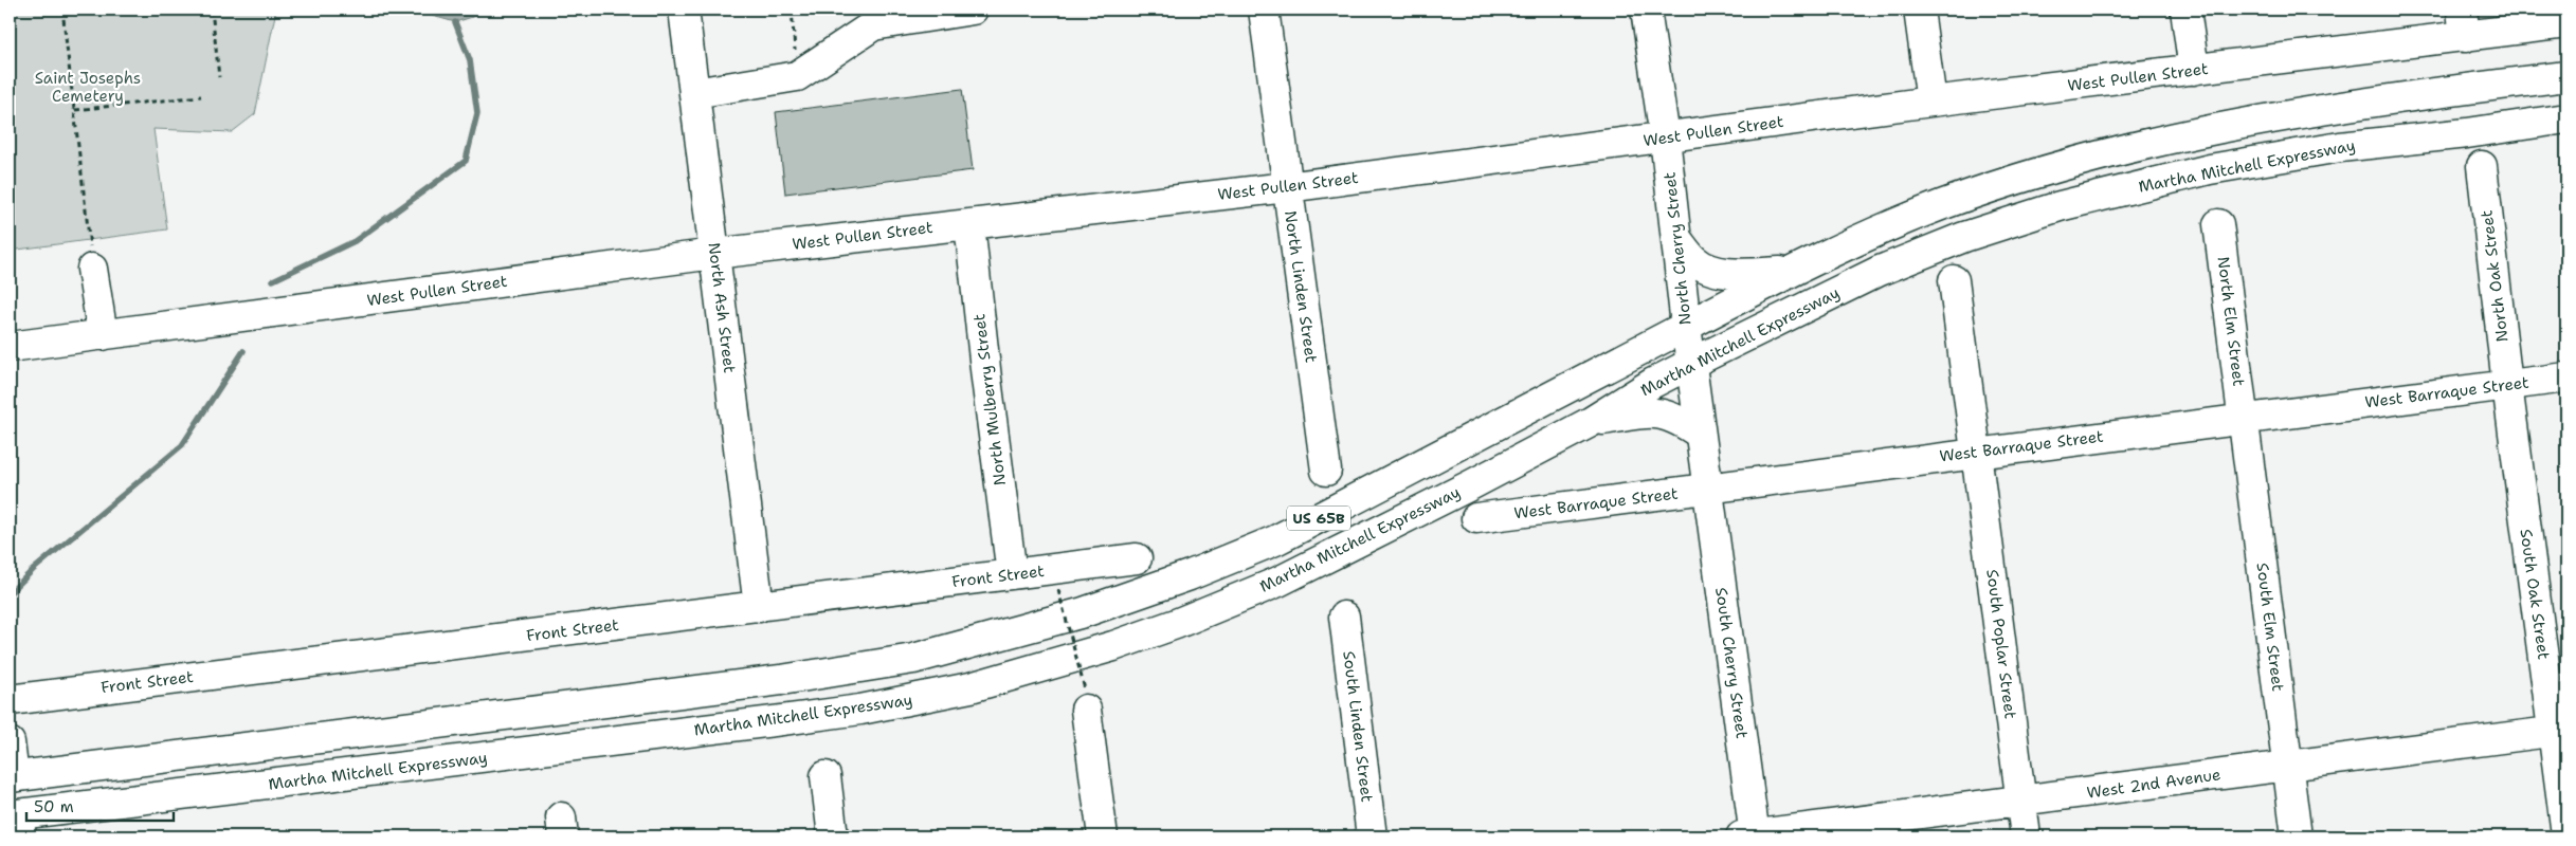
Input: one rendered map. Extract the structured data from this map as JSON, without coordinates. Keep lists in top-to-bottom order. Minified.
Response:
{"streets":{"main road":["West Pullen Street","Martha Mitchell Expressway","North Cherry Street","North Oak Street","North Linden Street","North Ash Street","North Elm Street","West Barraque Street","North Mulberry Street","US 65B","Front Street","South Oak Street","South Elm Street","South Poplar Street","South Cherry Street","South Linden Street","West 2nd Avenue"]},"crossings":[["West Pullen Street","North Cherry Street"],["West Pullen Street","North Linden Street"],["West Pullen Street","North Ash Street"],["West Pullen Street","North Mulberry Street"],["Martha Mitchell Expressway","North Cherry Street"],["North Cherry Street","West Barraque Street"],["North Cherry Street","US 65B"],["North Cherry Street","South Cherry Street"],["North Oak Street","West Barraque Street"],["North Oak Street","South Oak Street"],["North Ash Street","Front Street"],["North Elm Street","West Barraque Street"],["North Elm Street","South Elm Street"],["West Barraque Street","South Oak Street"],["West Barraque Street","South Elm Street"],["West Barraque Street","South Poplar Street"],["West Barraque Street","South Cherry Street"],["North Mulberry Street","Front Street"],["South Oak Street","West 2nd Avenue"],["South Elm Street","West 2nd Avenue"],["South Poplar Street","West 2nd Avenue"],["South Cherry Street","West 2nd Avenue"]],"parks":["Saint Josephs Cemetery"],"scale_bar":"50 m"}
